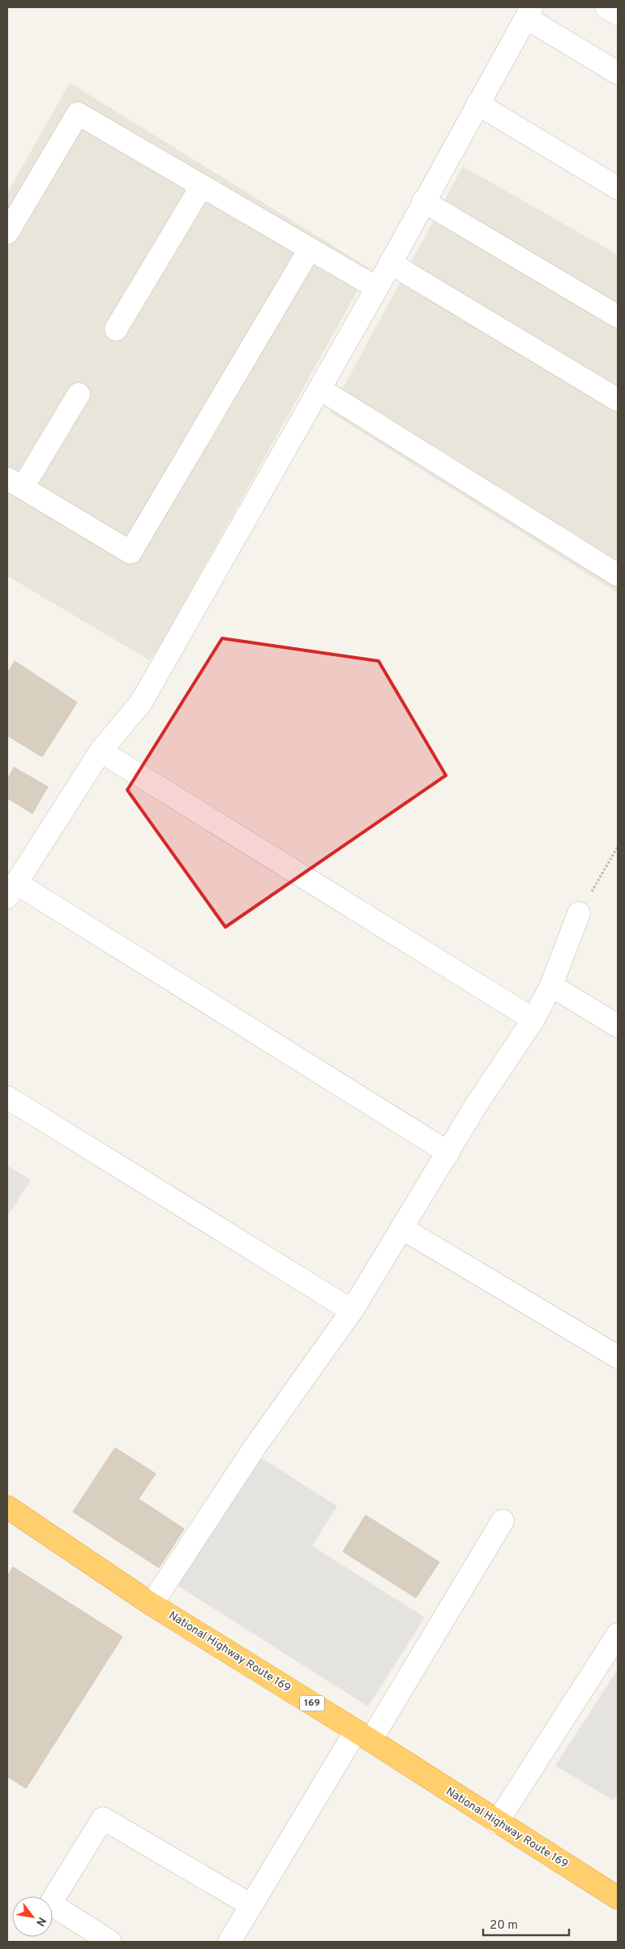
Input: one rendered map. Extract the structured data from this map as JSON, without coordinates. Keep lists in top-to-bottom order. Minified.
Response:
{"streets":{"highway":["National Highway Route 169","169"]},"scale_bar":"20 m","north":"bottom right"}
